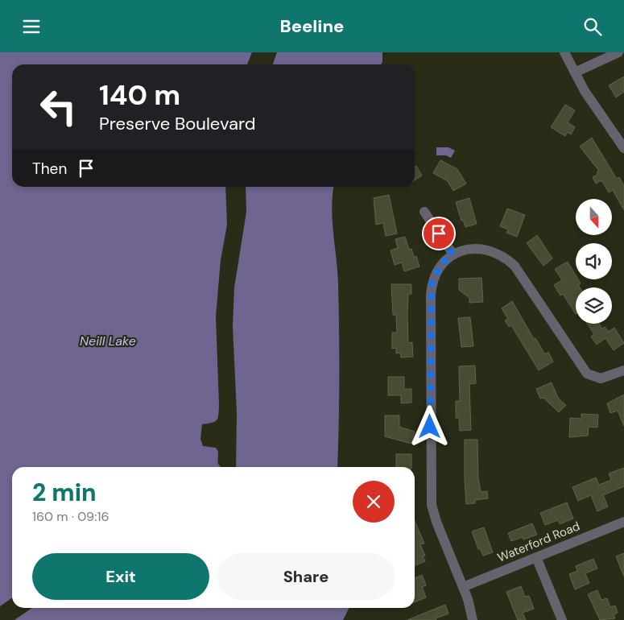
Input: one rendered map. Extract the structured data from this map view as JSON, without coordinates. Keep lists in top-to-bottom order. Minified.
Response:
{"streets":{"street":["Waterford Road"]},"water":["Neill Lake"],"north":"bottom","page":{"header":"Beeline","turn":["140 m","Preserve Boulevard"],"then":"Then","heading":["2 min","160 m · 09:16"],"buttons":["Exit","Share"]}}
